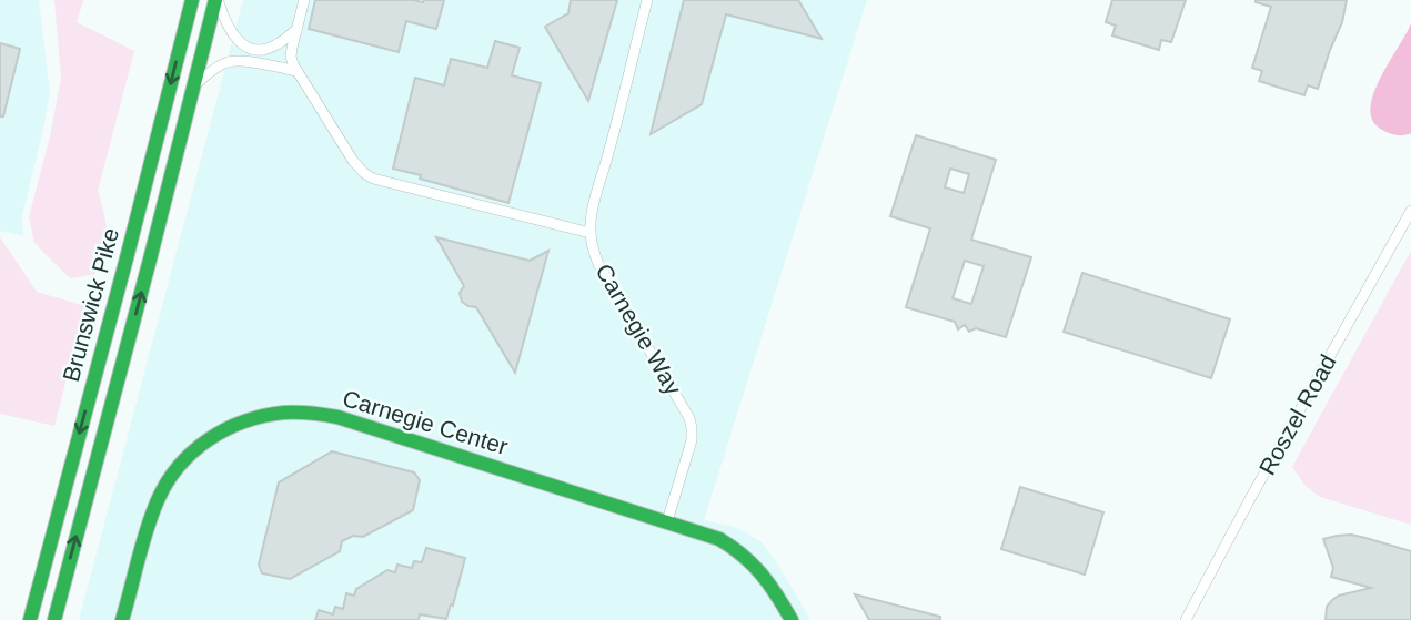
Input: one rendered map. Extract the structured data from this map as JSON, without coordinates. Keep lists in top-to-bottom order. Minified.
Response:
{"streets":{"main road":["Brunswick Pike","Carnegie Center"],"street":["Carnegie Way","Roszel Road"]},"crossings":[["Carnegie Way","Carnegie Center"]]}
